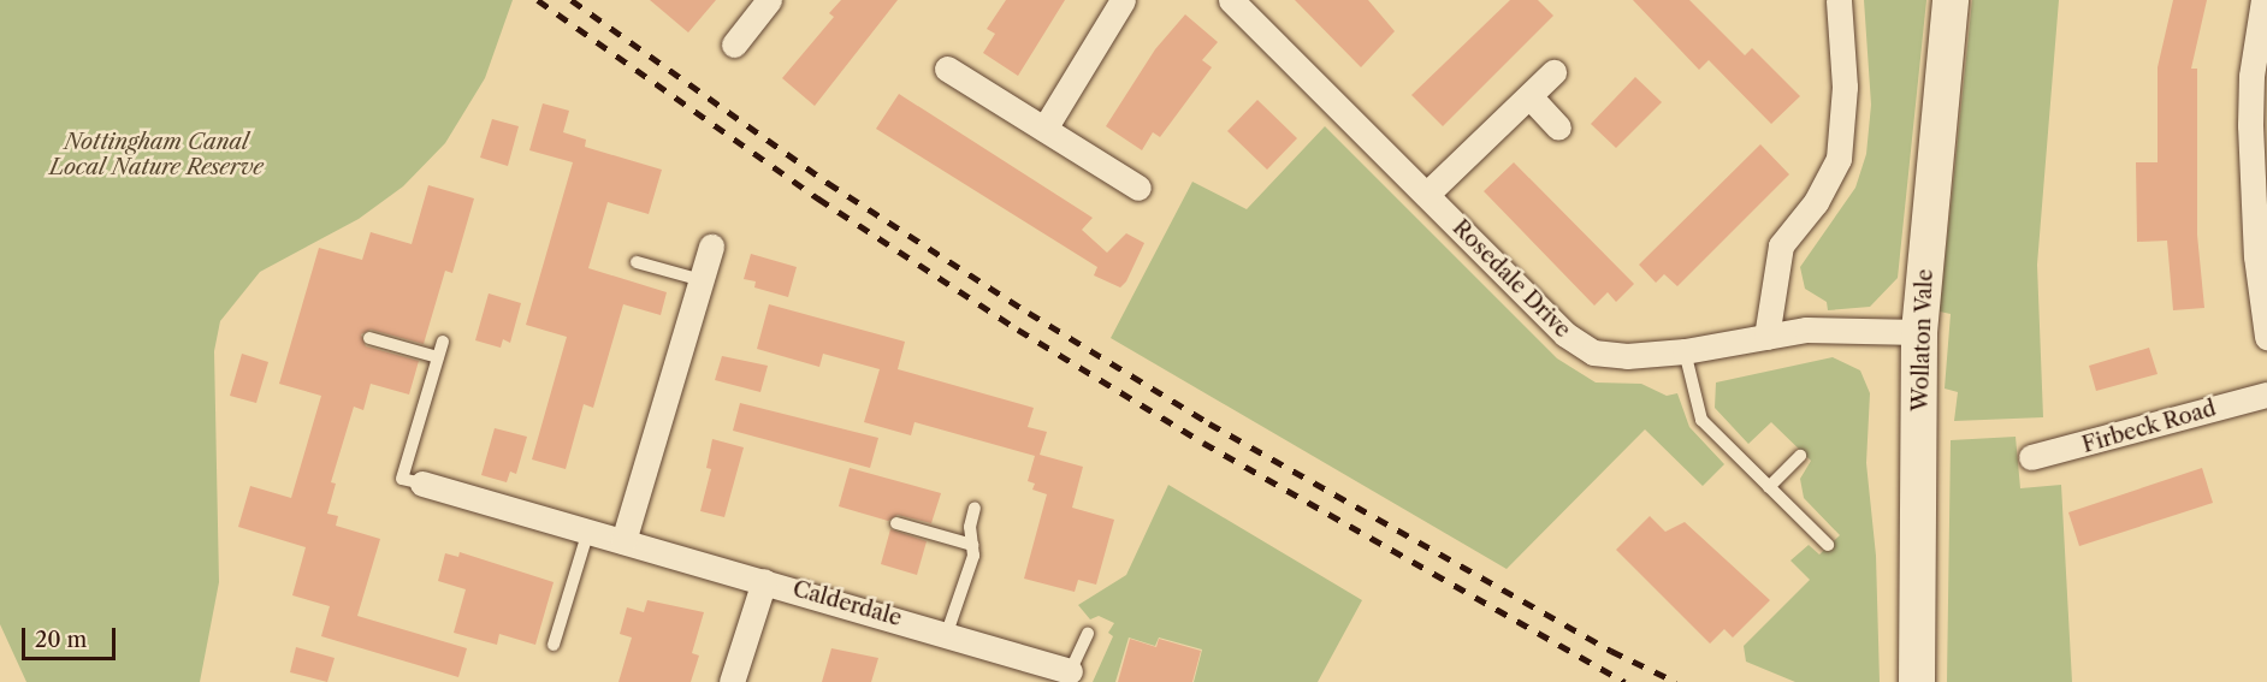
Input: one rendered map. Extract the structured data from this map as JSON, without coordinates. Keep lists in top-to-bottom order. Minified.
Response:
{"streets":{"street":["Rosedale Drive","Wollaton Vale","Firbeck Road","Calderdale"]},"crossings":[["Rosedale Drive","Wollaton Vale"]],"parks":["Nottingham Canal Local Nature Reserve"],"scale_bar":"20 m"}
